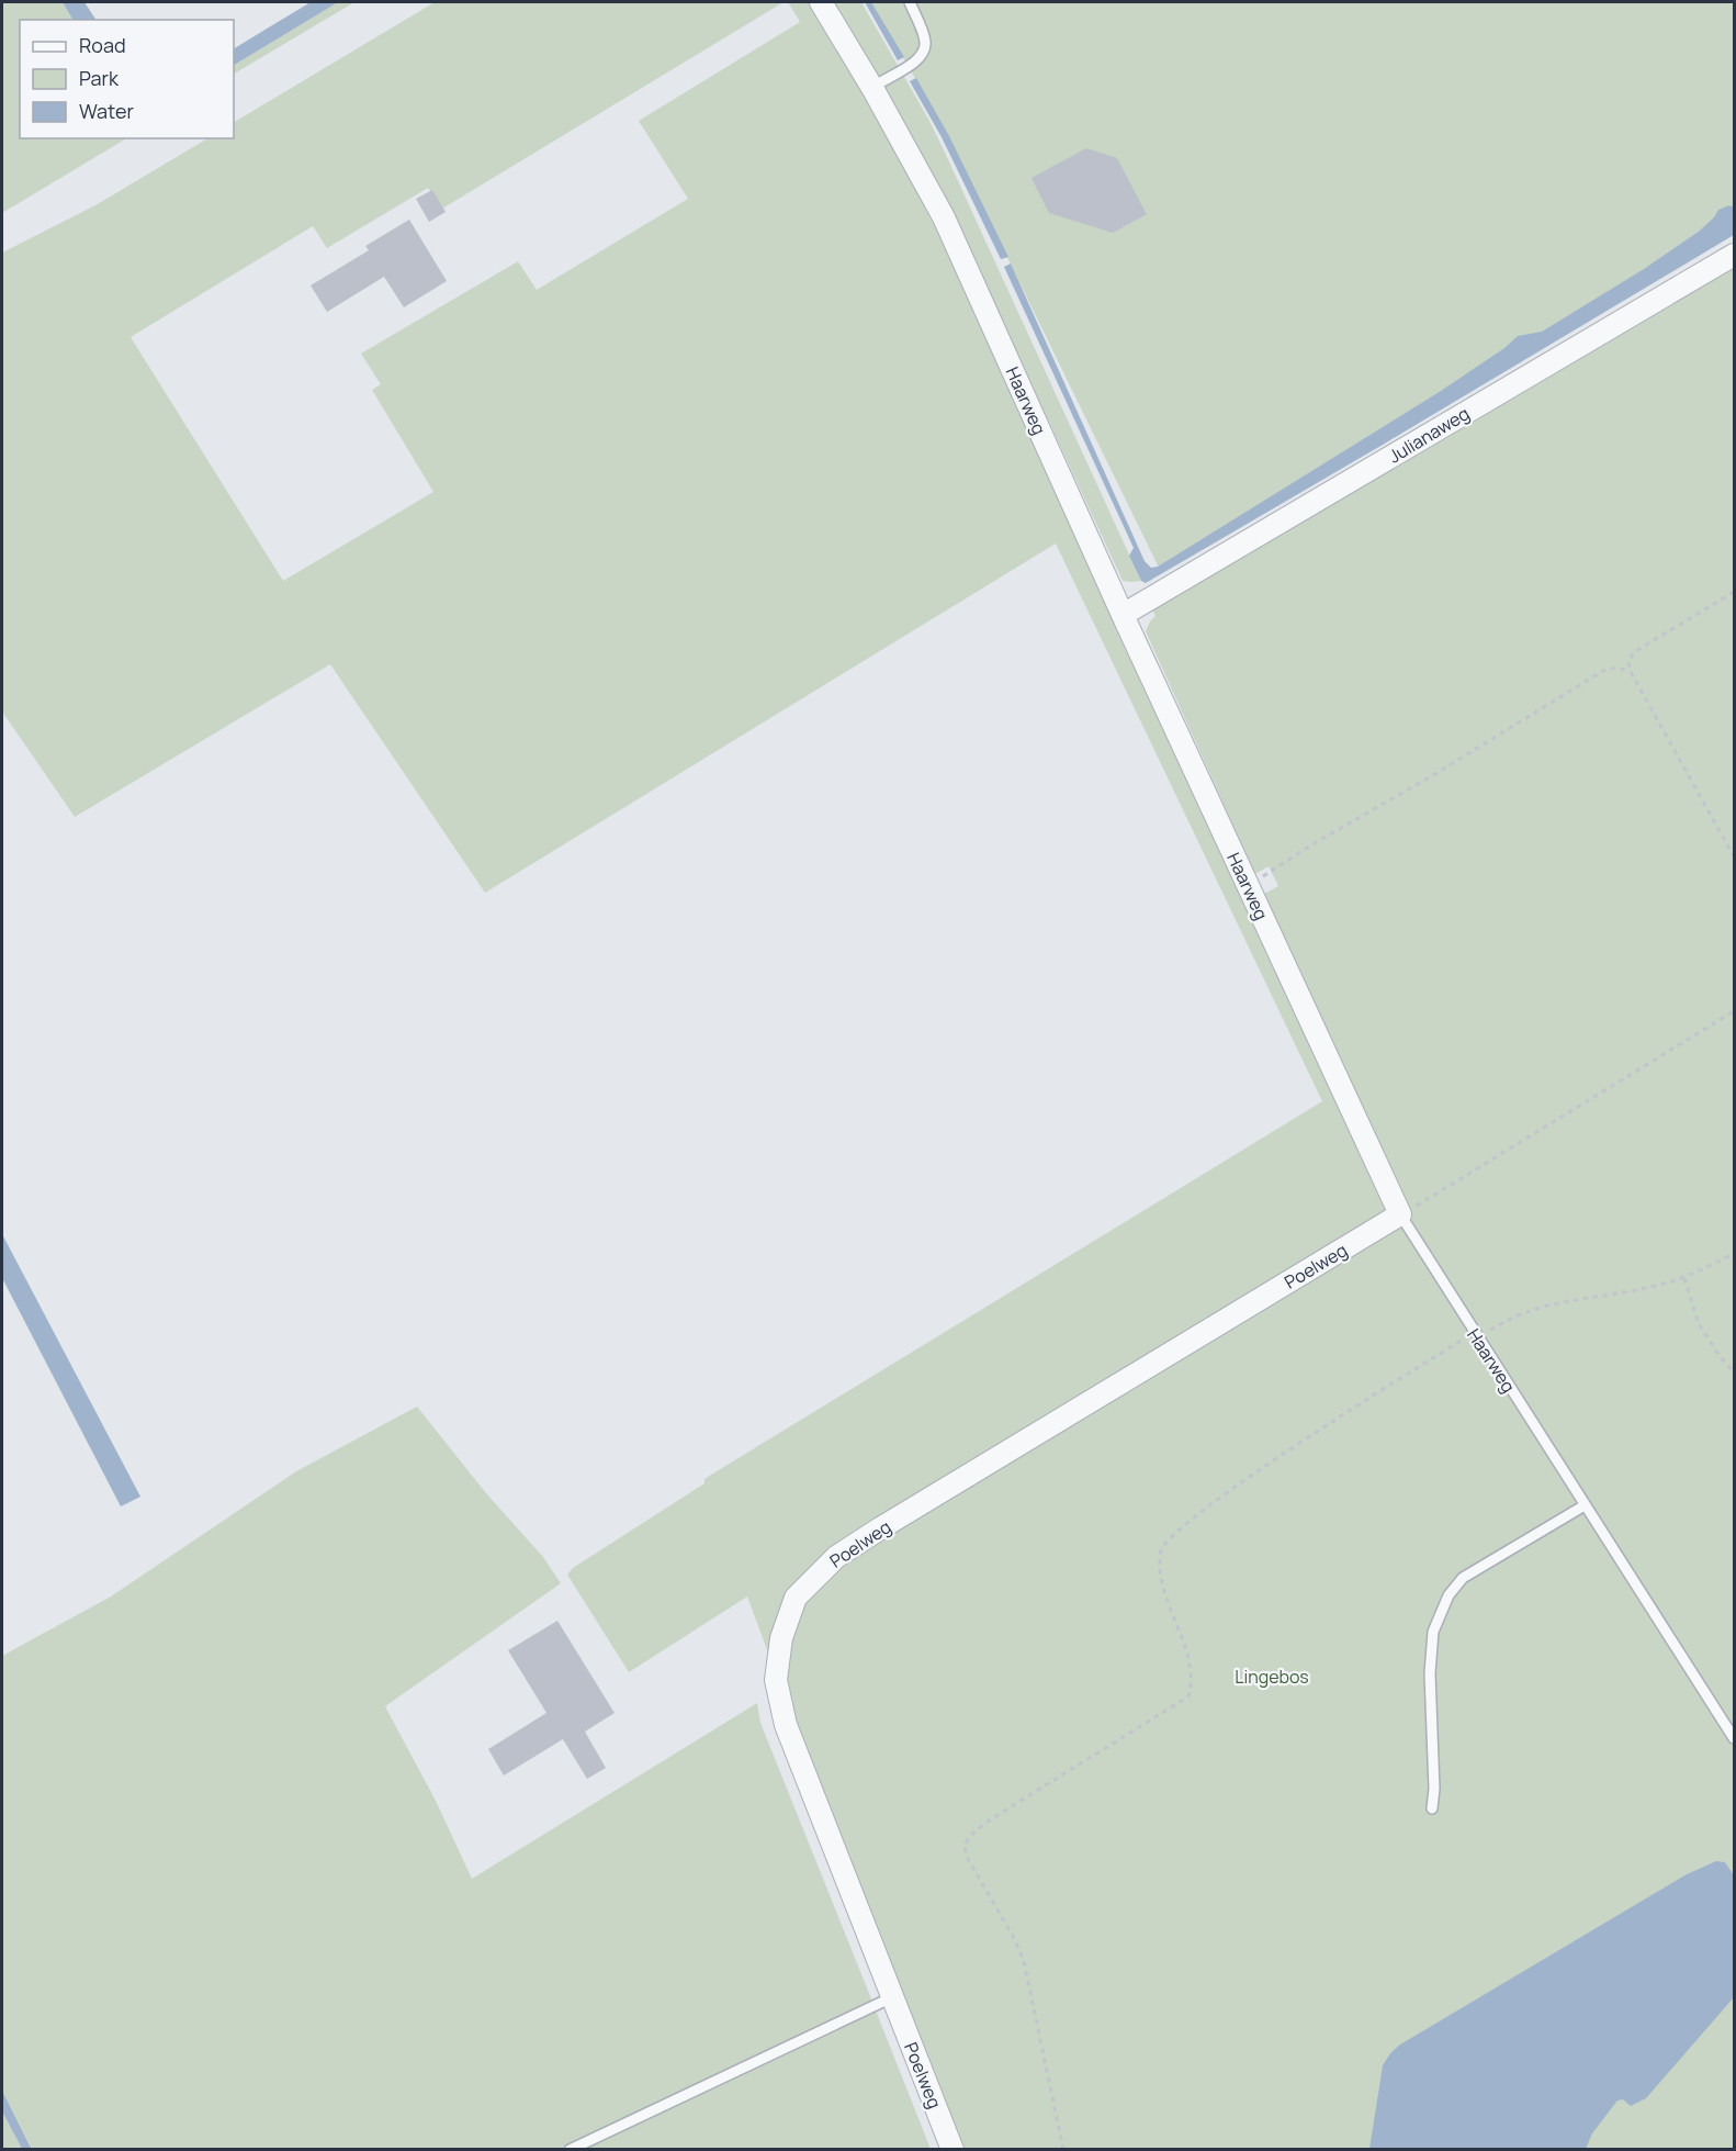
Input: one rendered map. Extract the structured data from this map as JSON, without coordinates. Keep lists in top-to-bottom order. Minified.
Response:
{"streets":{"street":["Haarweg","Julianaweg","Poelweg"]},"crossings":[["Haarweg","Julianaweg"],["Haarweg","Poelweg"]],"parks":["Lingebos"],"legend":["Road","Park","Water"]}
